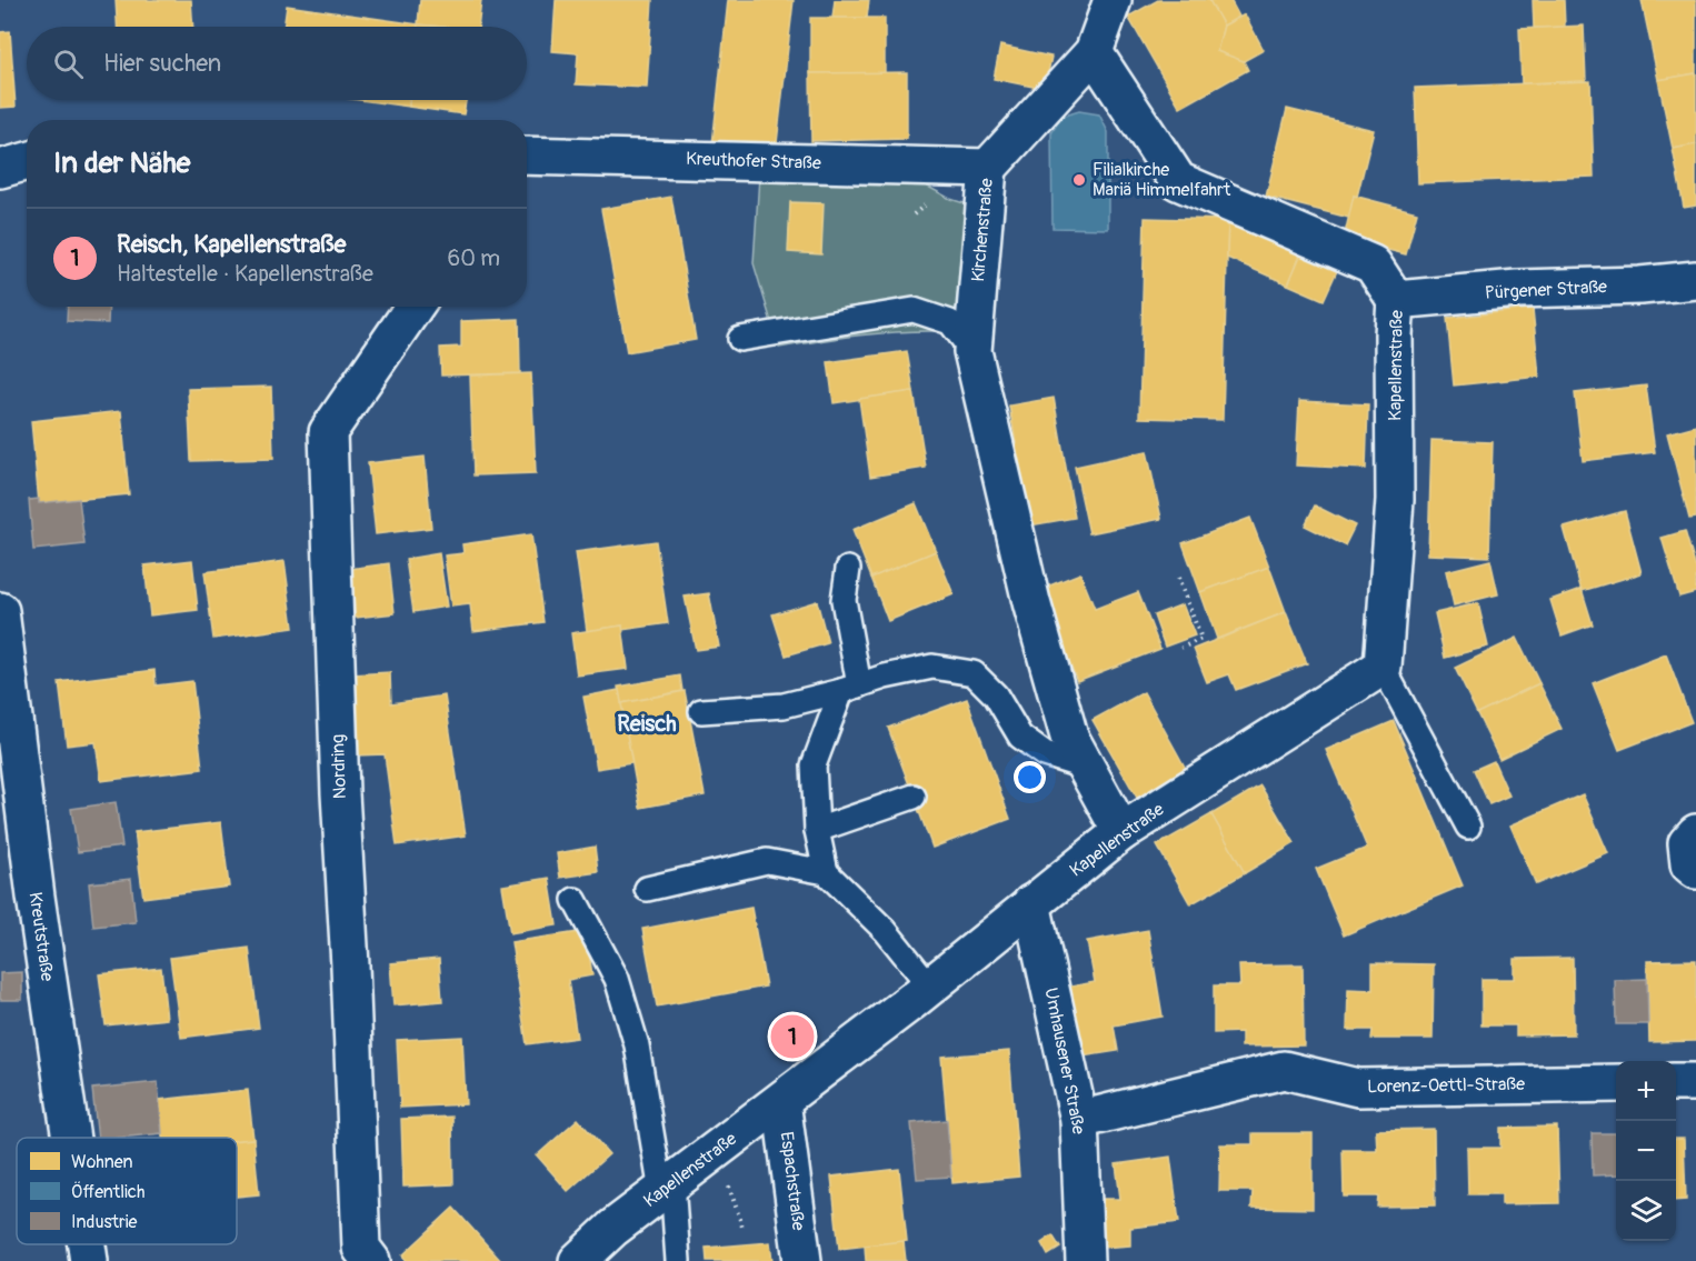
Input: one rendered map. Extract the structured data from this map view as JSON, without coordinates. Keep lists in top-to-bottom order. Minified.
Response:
{"streets":{"street":["Kreuthofer Straße","Kirchenstraße","Pürgener Straße","Kapellenstraße","Nordring","Kreutstraße","Umhausener Straße","Lorenz-Oettl-Straße","Espachstraße"]},"crossings":[["Kreuthofer Straße","Kirchenstraße"],["Kirchenstraße","Kapellenstraße"],["Pürgener Straße","Kapellenstraße"],["Kapellenstraße","Umhausener Straße"],["Kapellenstraße","Espachstraße"],["Umhausener Straße","Lorenz-Oettl-Straße"]],"districts":["Reisch"],"places":["Filialkirche Mariä Himmelfahrt"],"legend":["Wohnen","Öffentlich","Industrie"],"page":{"search":"Hier suchen","heading":"In der Nähe","list":[{"mark":"1","name":"Reisch, Kapellenstraße","note":"Haltestelle · Kapellenstraße","value":"60 m"}],"pins":"1","map_buttons":["+","−"]}}
